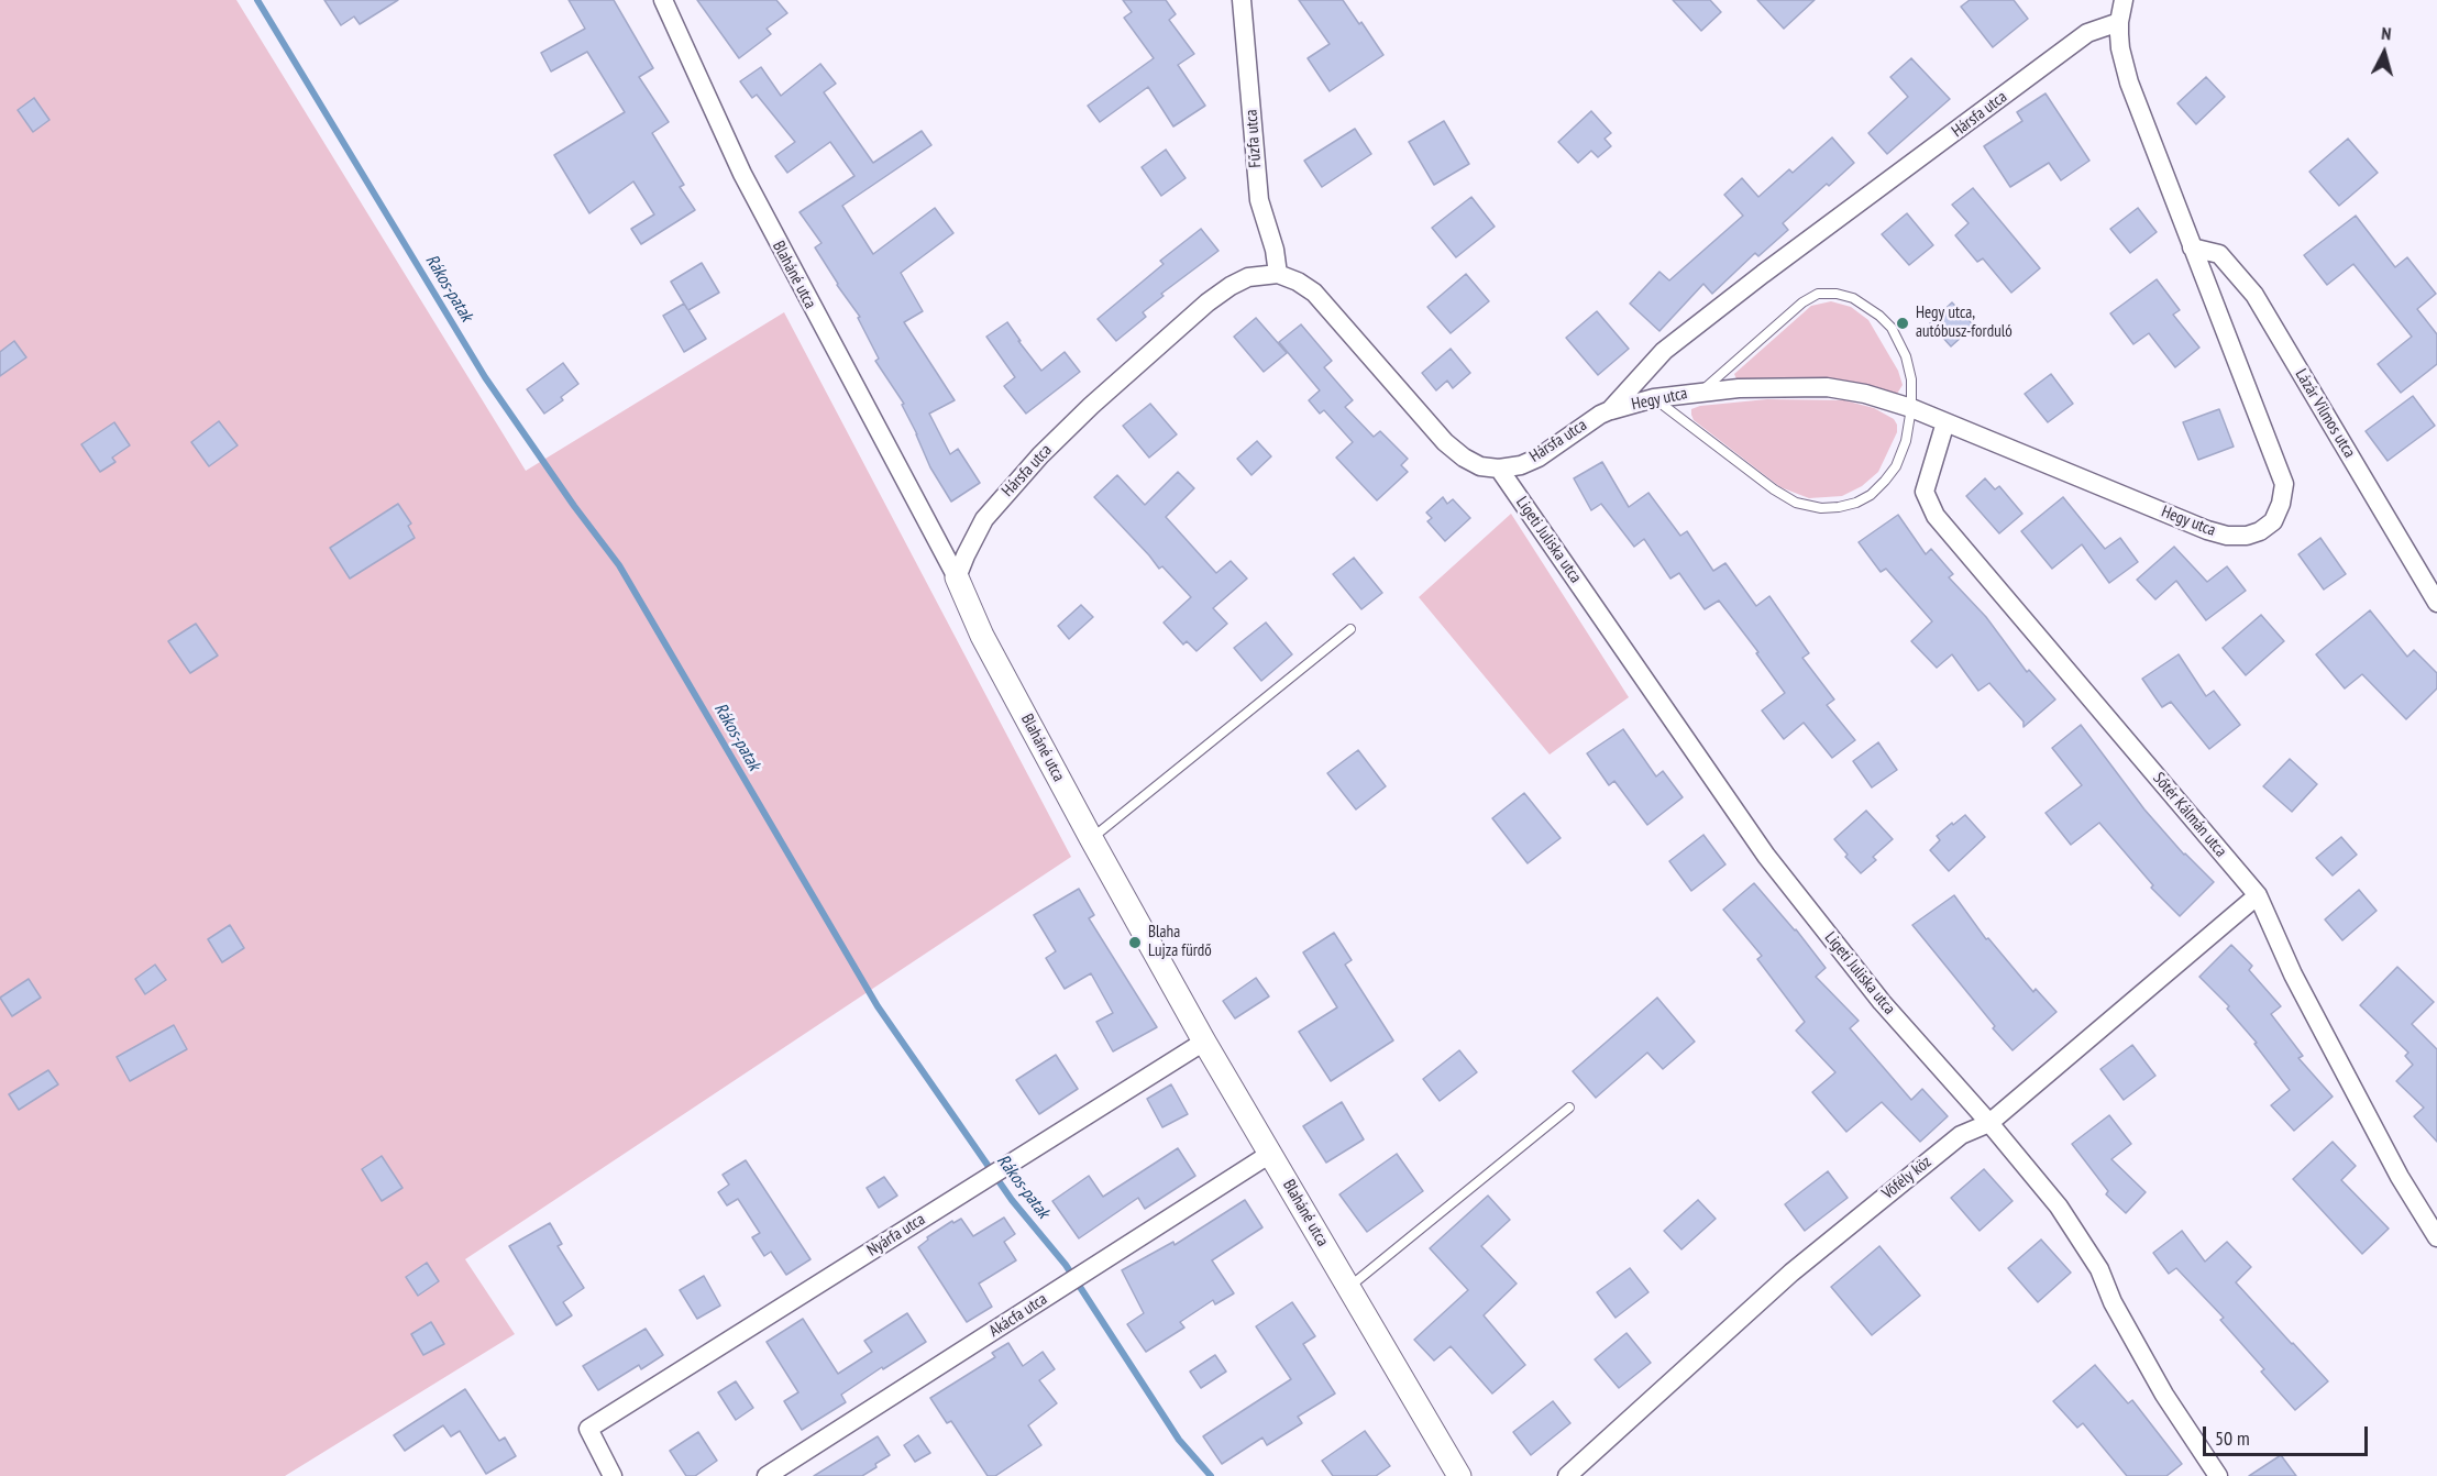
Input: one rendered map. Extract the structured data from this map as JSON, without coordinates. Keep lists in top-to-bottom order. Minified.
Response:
{"streets":{"street":["Hársfa utca","Fűzfa utca","Blaháné utca","Hegy utca","Lázár Vilmos utca","Ligeti Juliska utca","Sőtér Kálmán utca","Vőfély köz","Nyárfa utca","Akácfa utca"]},"crossings":[["Hársfa utca","Fűzfa utca"],["Hársfa utca","Blaháné utca"],["Hársfa utca","Hegy utca"],["Hársfa utca","Ligeti Juliska utca"],["Blaháné utca","Nyárfa utca"],["Blaháné utca","Akácfa utca"],["Hegy utca","Lázár Vilmos utca"],["Hegy utca","Sőtér Kálmán utca"],["Ligeti Juliska utca","Vőfély köz"],["Sőtér Kálmán utca","Vőfély köz"]],"water":["Rákos-patak"],"places":["Hegy utca, autóbusz-forduló","Blaha Lujza fürdő"],"scale_bar":"50 m","north":"top"}
